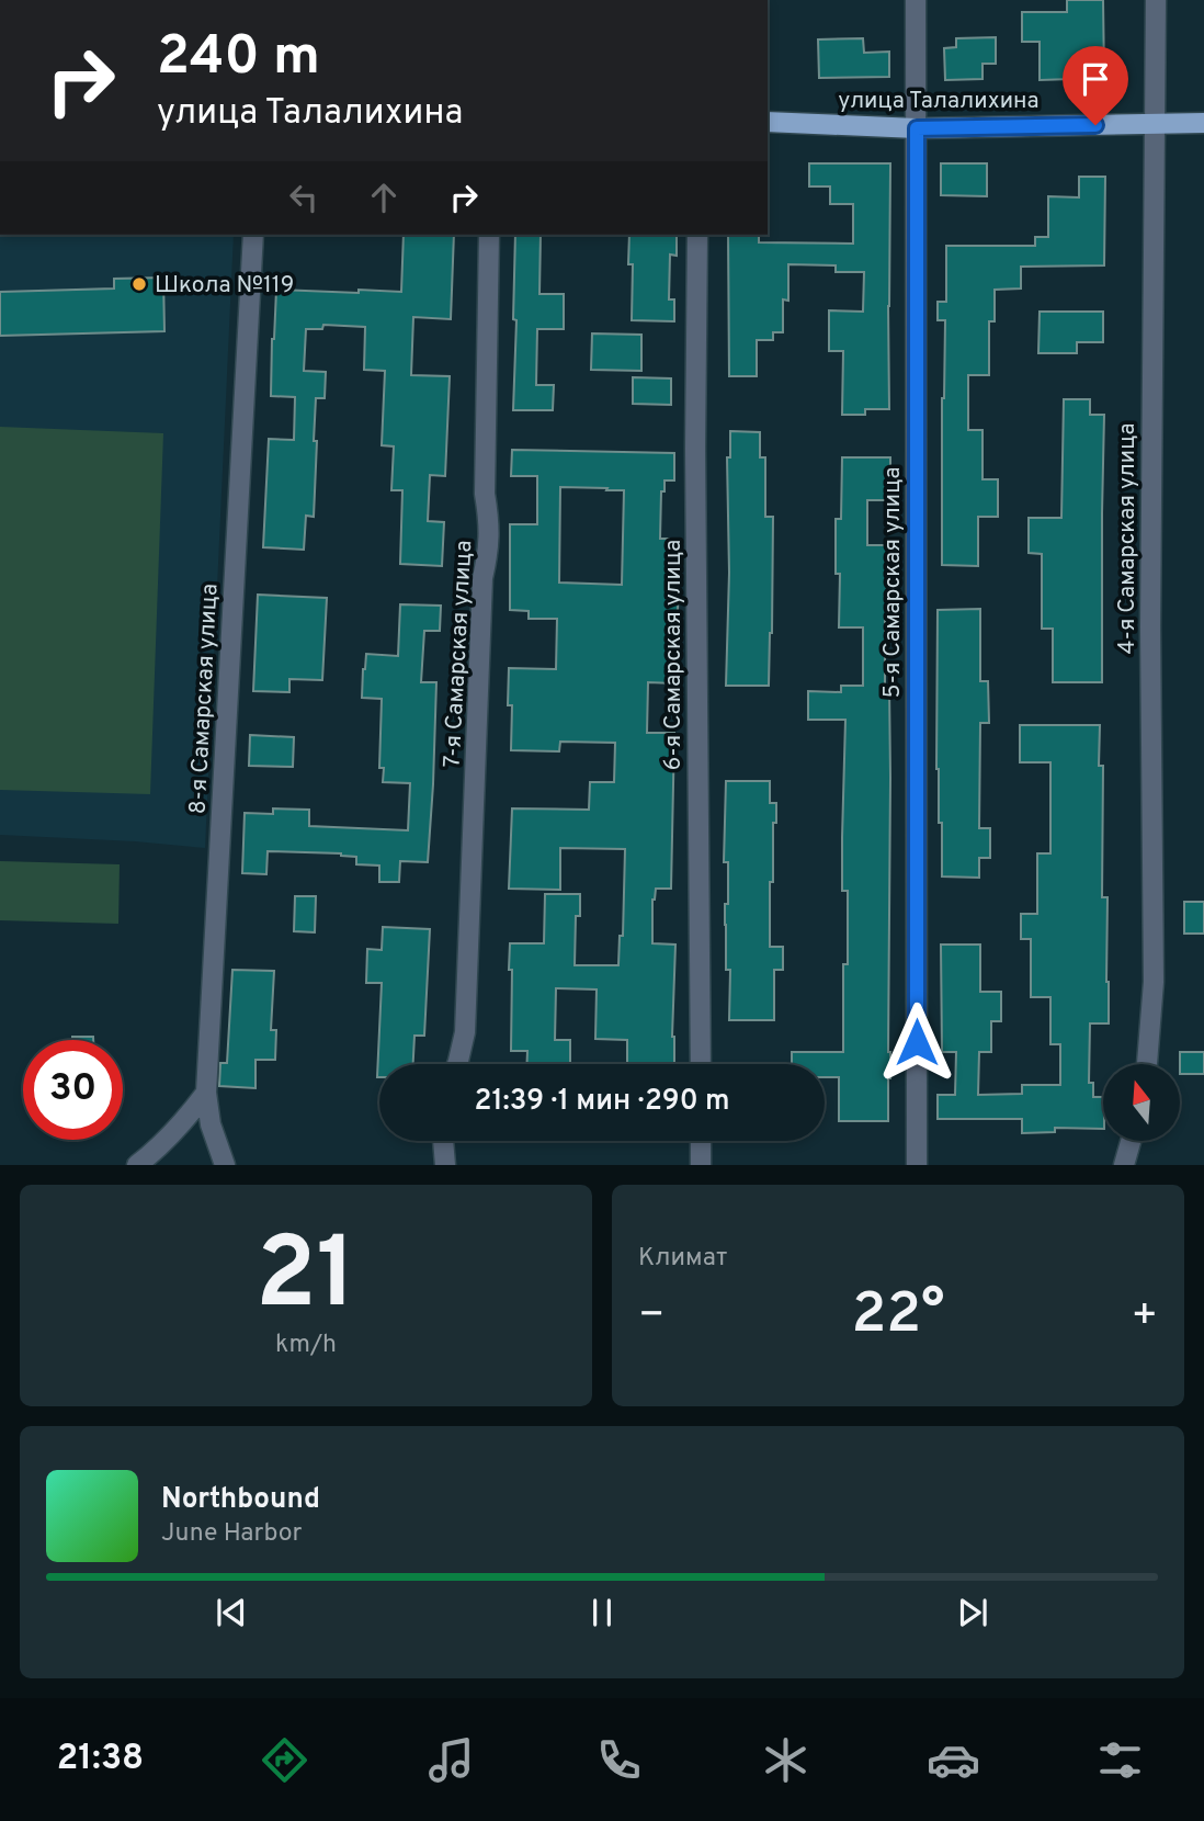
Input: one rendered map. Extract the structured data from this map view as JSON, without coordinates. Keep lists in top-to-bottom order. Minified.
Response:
{"streets":{"main road":["улица Талалихина"],"street":["4-я Самарская улица","5-я Самарская улица","7-я Самарская улица","6-я Самарская улица","8-я Самарская улица"]},"crossings":[["улица Талалихина","4-я Самарская улица"],["улица Талалихина","5-я Самарская улица"]],"places":["Школа №119"],"north":"top","page":{"turn":["240 m","улица Талалихина"],"limit":"30","trip":"21:39 · 1 мин · 290 m","tile":[["21","km/h"],"Климат"],"heat":["−","22°","+"],"song":["Northbound","June Harbor"],"tabs":"21:38"}}
